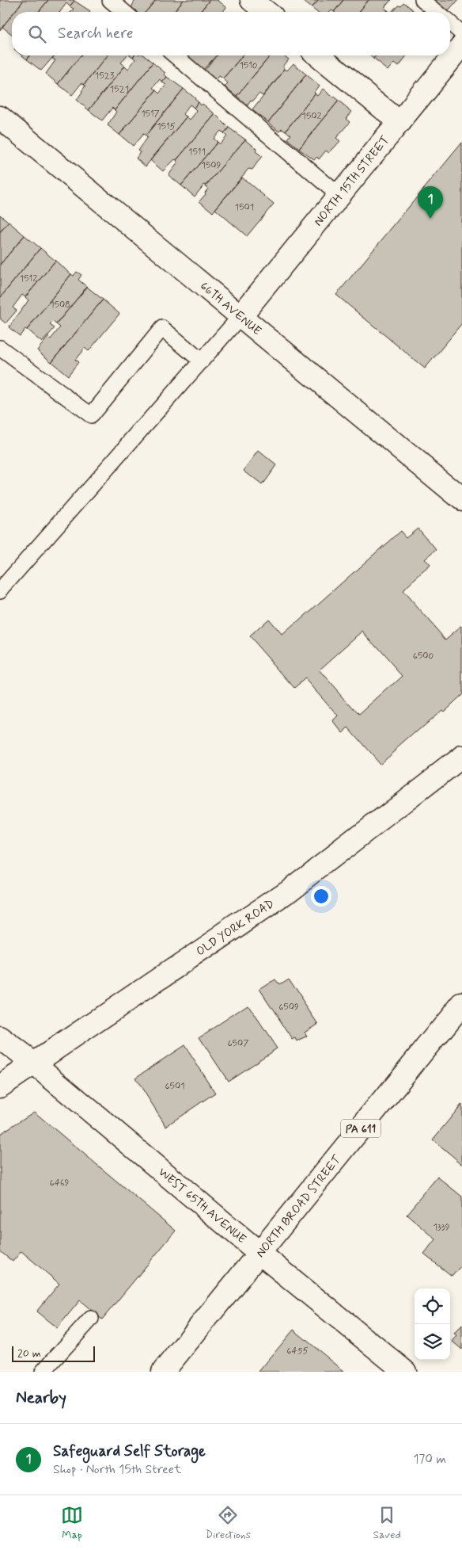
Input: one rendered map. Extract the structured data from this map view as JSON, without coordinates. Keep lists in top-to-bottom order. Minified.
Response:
{"streets":{"street":["NORTH 15TH STREET","66TH AVENUE","OLD YORK ROAD","PA 611","WEST 65TH AVENUE","NORTH BROAD STREET"]},"crossings":[["NORTH 15TH STREET","66TH AVENUE"],["OLD YORK ROAD","WEST 65TH AVENUE"],["WEST 65TH AVENUE","NORTH BROAD STREET"]],"house_numbers":["1510","1523","1521","1517","1502","1515","1511","1509","1501","1512","1508","6500","6509","6507","6501","6469","1339","6455"],"scale_bar":"20 m","page":{"search":"Search here","pins":"1","scale":"20 m","heading":"Nearby","list":[{"mark":"1","name":"Safeguard Self Storage","note":"Shop · North 15th Street","value":"170 m"}],"nav":["Map","Directions","Saved"]}}
